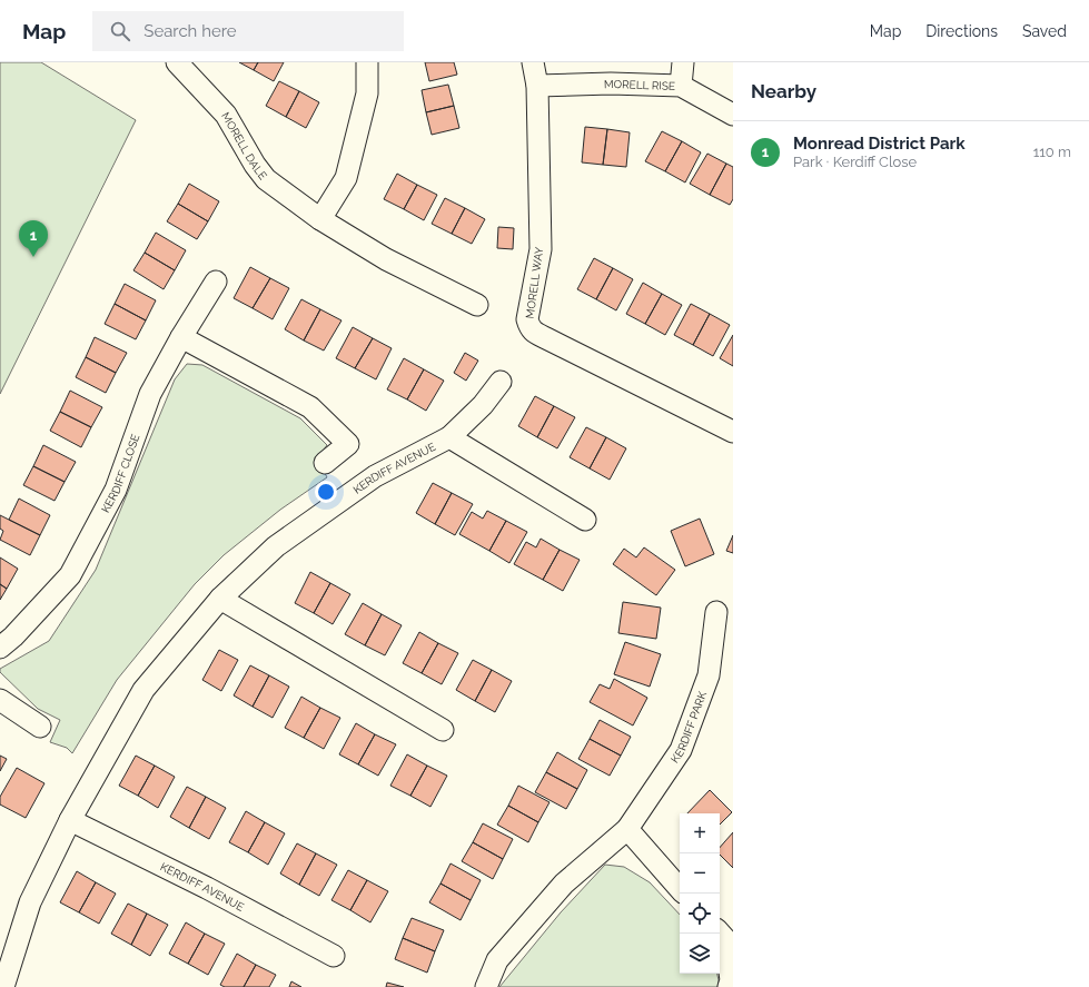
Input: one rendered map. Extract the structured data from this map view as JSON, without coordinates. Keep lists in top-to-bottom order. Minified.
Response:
{"streets":{"street":["MORELL RISE","MORELL DALE","MORELL WAY","KERDIFF AVENUE","KERDIFF CLOSE","KERDIFF PARK"]},"crossings":[["MORELL RISE","MORELL WAY"]],"page":{"header":"Map","search":"Search here","nav":["Map","Directions","Saved"],"heading":"Nearby","list":[{"mark":"1","name":"Monread District Park","note":"Park · Kerdiff Close","value":"110 m"}],"pins":"1","map_buttons":["+","−"]}}
